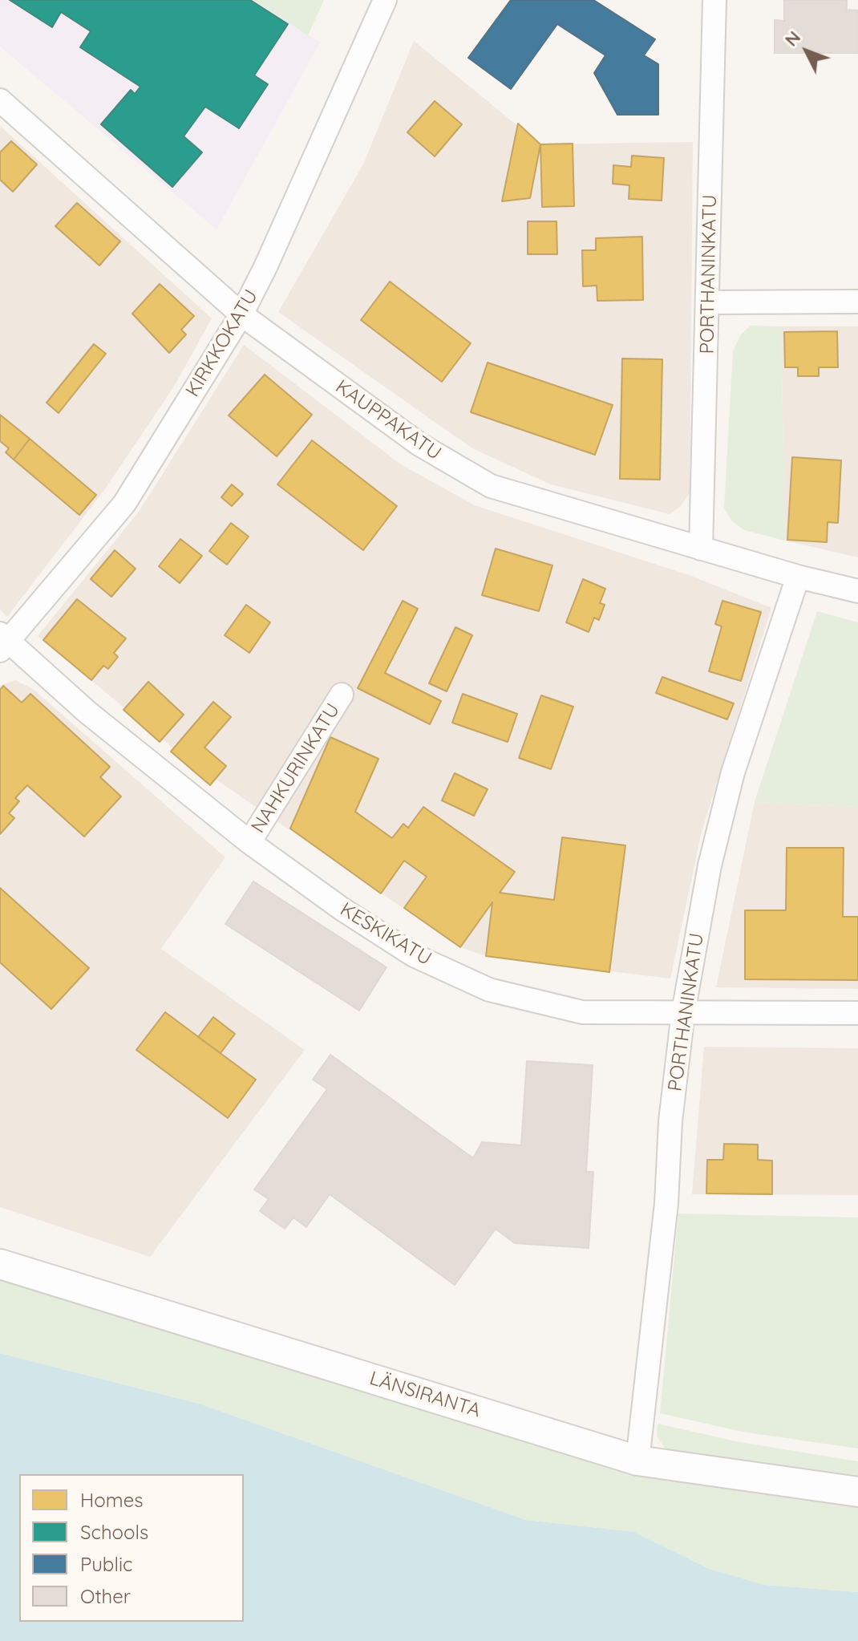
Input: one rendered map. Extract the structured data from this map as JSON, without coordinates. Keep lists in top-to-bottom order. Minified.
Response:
{"streets":{"street":["PORTHANINKATU","KIRKKOKATU","KAUPPAKATU","NAHKURINKATU","KESKIKATU","LÄNSIRANTA"]},"crossings":[["PORTHANINKATU","KAUPPAKATU"],["PORTHANINKATU","KESKIKATU"],["PORTHANINKATU","LÄNSIRANTA"],["KIRKKOKATU","KAUPPAKATU"],["KIRKKOKATU","KESKIKATU"],["NAHKURINKATU","KESKIKATU"]],"legend":["Homes","Schools","Public","Other"],"north":"top left"}
